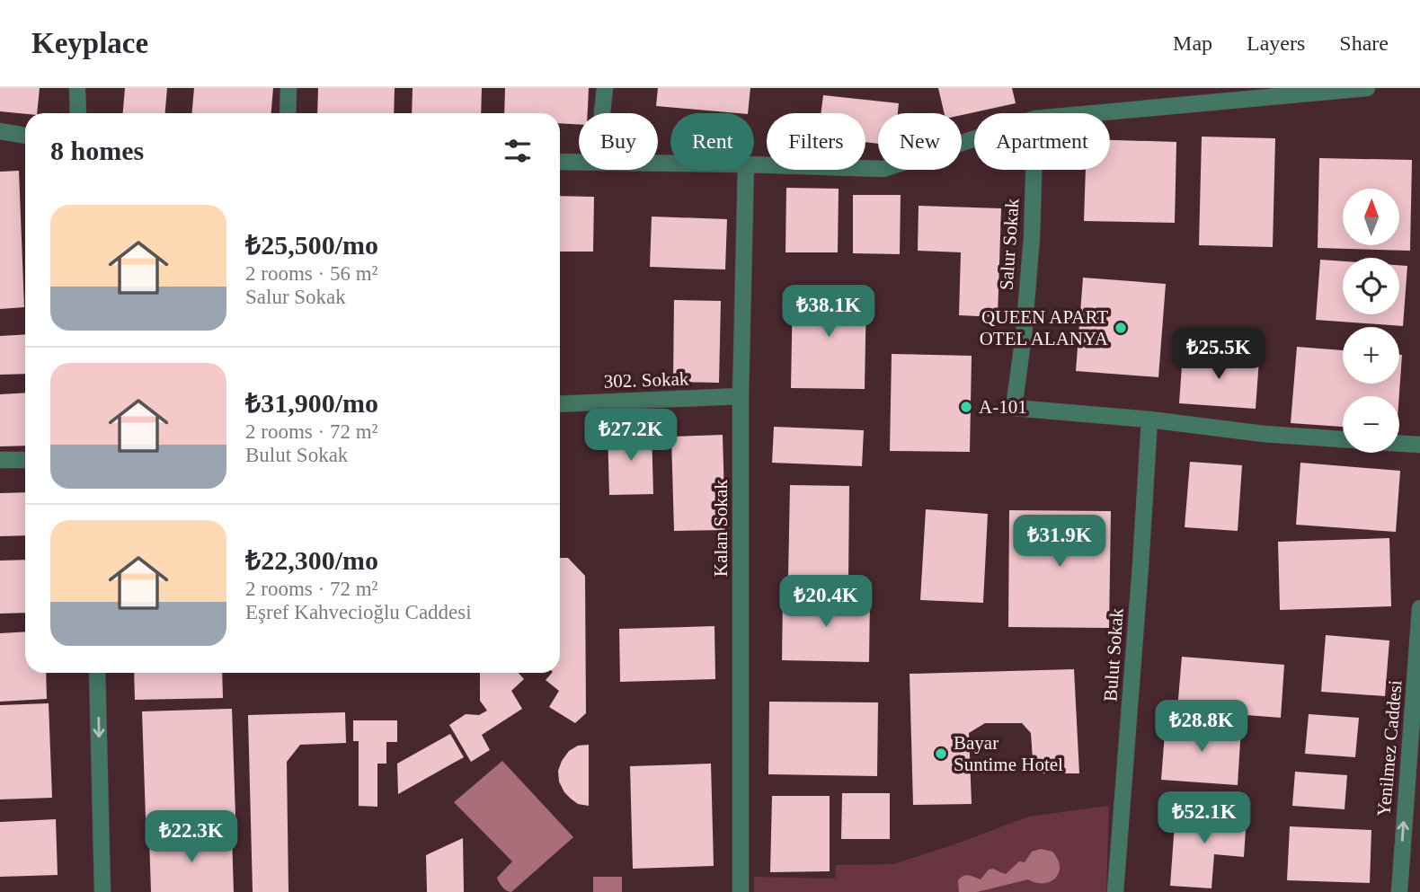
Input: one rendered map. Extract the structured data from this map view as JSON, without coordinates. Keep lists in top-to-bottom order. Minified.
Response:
{"streets":{"street":["Salur Sokak","302. Sokak","Kalan Sokak","Bulut Sokak","Yenilmez Caddesi"]},"crossings":[["Salur Sokak","Bulut Sokak"],["302. Sokak","Kalan Sokak"]],"one_way":["Yenilmez Caddesi"],"places":["QUEEN APART OTEL ALANYA","A-101","Bayar Suntime Hotel"],"north":"top","page":{"header":"Keyplace","nav":["Map","Layers","Share"],"chip":["Buy","Rent","Filters","New","Apartment"],"heading":"8 homes","map_buttons":["+","−"],"list":[{"name":"₺25,500/mo","note":"2 rooms · 56 m² · Salur Sokak"},{"name":"₺31,900/mo","note":"2 rooms · 72 m² · Bulut Sokak"},{"name":"₺22,300/mo","note":"2 rooms · 72 m² · Eşref Kahvecioğlu Caddesi"}],"price":["₺38.1K","₺25.5K","₺27.2K","₺31.9K","₺20.4K","₺28.8K","₺52.1K","₺22.3K"]}}
